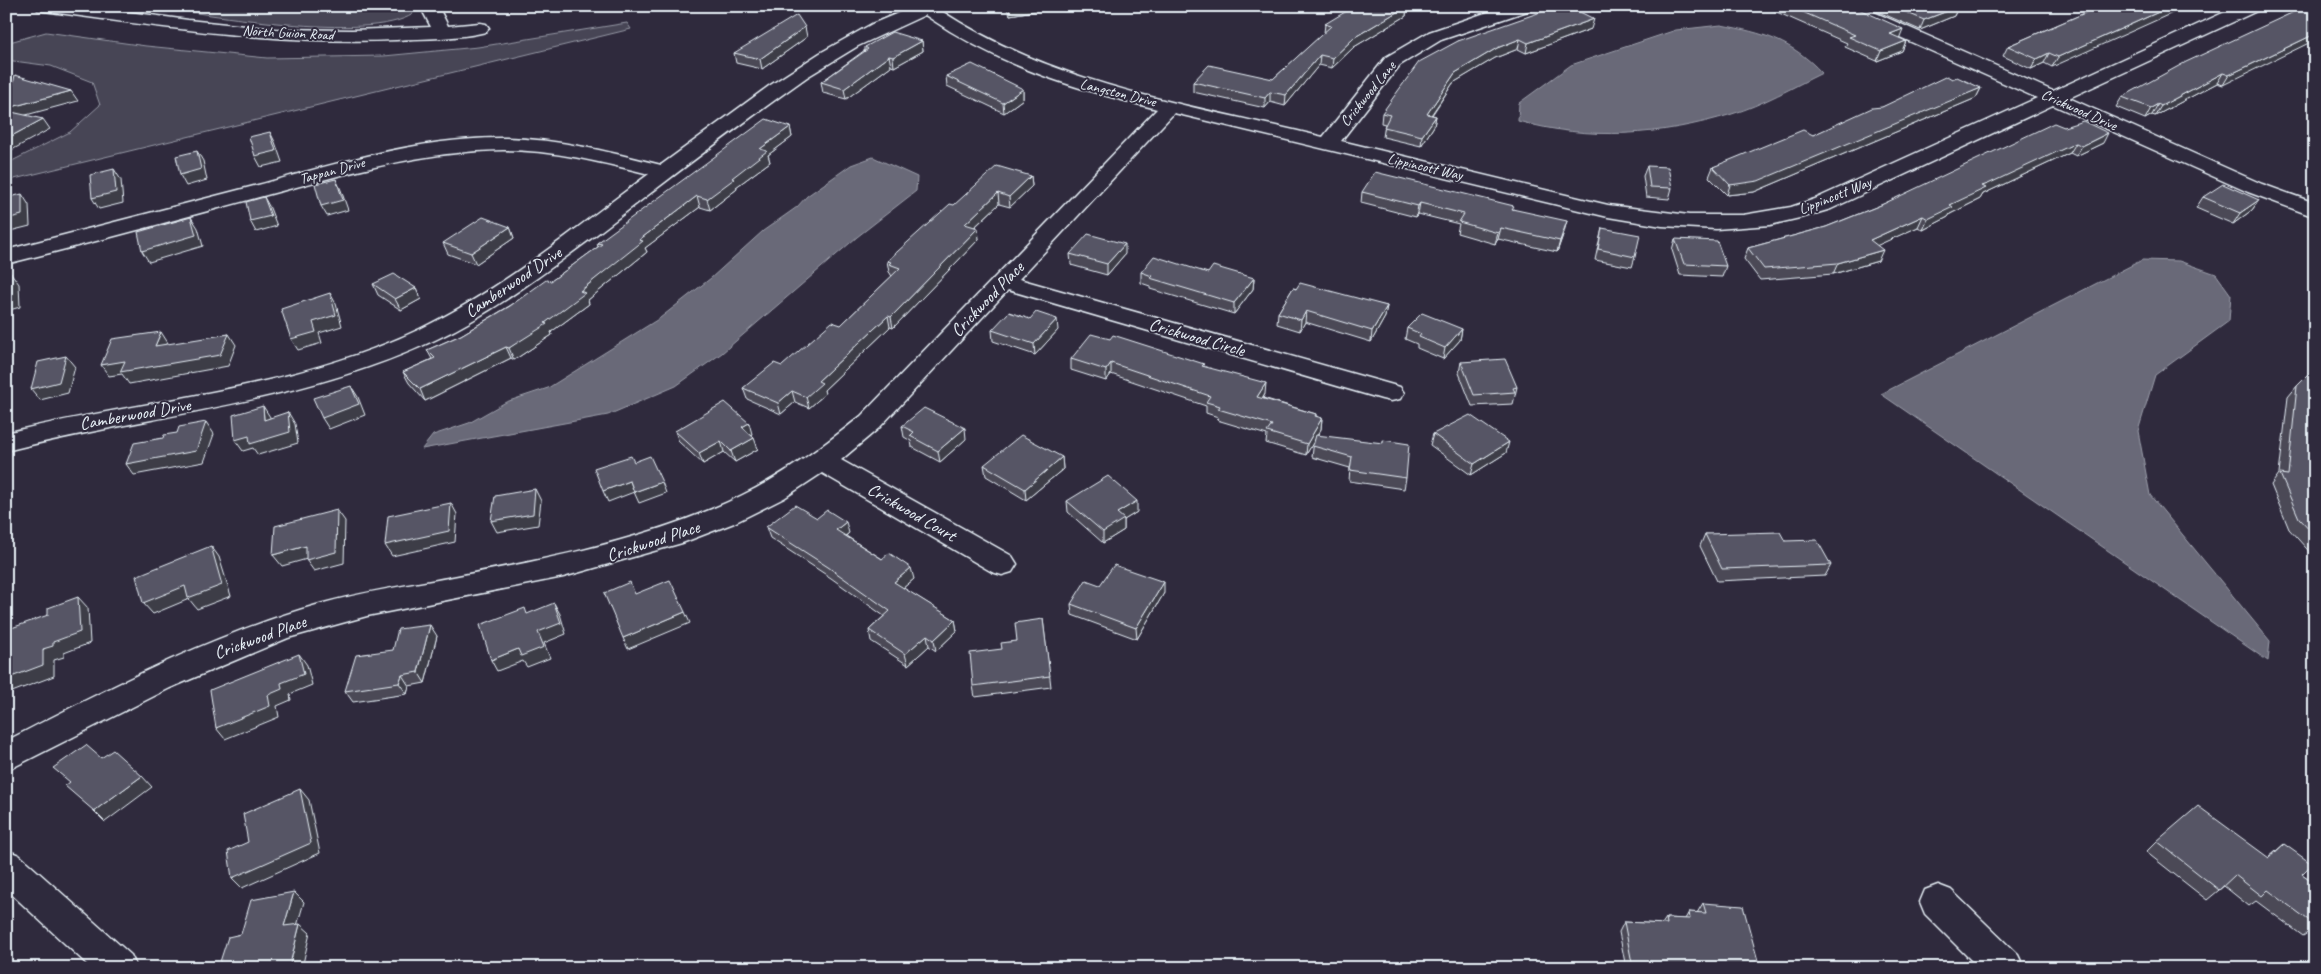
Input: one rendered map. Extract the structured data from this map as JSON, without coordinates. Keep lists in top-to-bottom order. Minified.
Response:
{"streets":{"street":["North Guion Road","Langston Drive","Crickwood Lane","Crickwood Drive","Lippincott Way","Tappan Drive","Camberwood Drive","Crickwood Place","Crickwood Circle","Crickwood Court"]},"crossings":[["Langston Drive","Crickwood Lane"],["Langston Drive","Lippincott Way"],["Langston Drive","Camberwood Drive"],["Langston Drive","Crickwood Place"],["Crickwood Lane","Lippincott Way"],["Crickwood Drive","Lippincott Way"],["Tappan Drive","Camberwood Drive"],["Crickwood Place","Crickwood Circle"],["Crickwood Place","Crickwood Court"]]}
